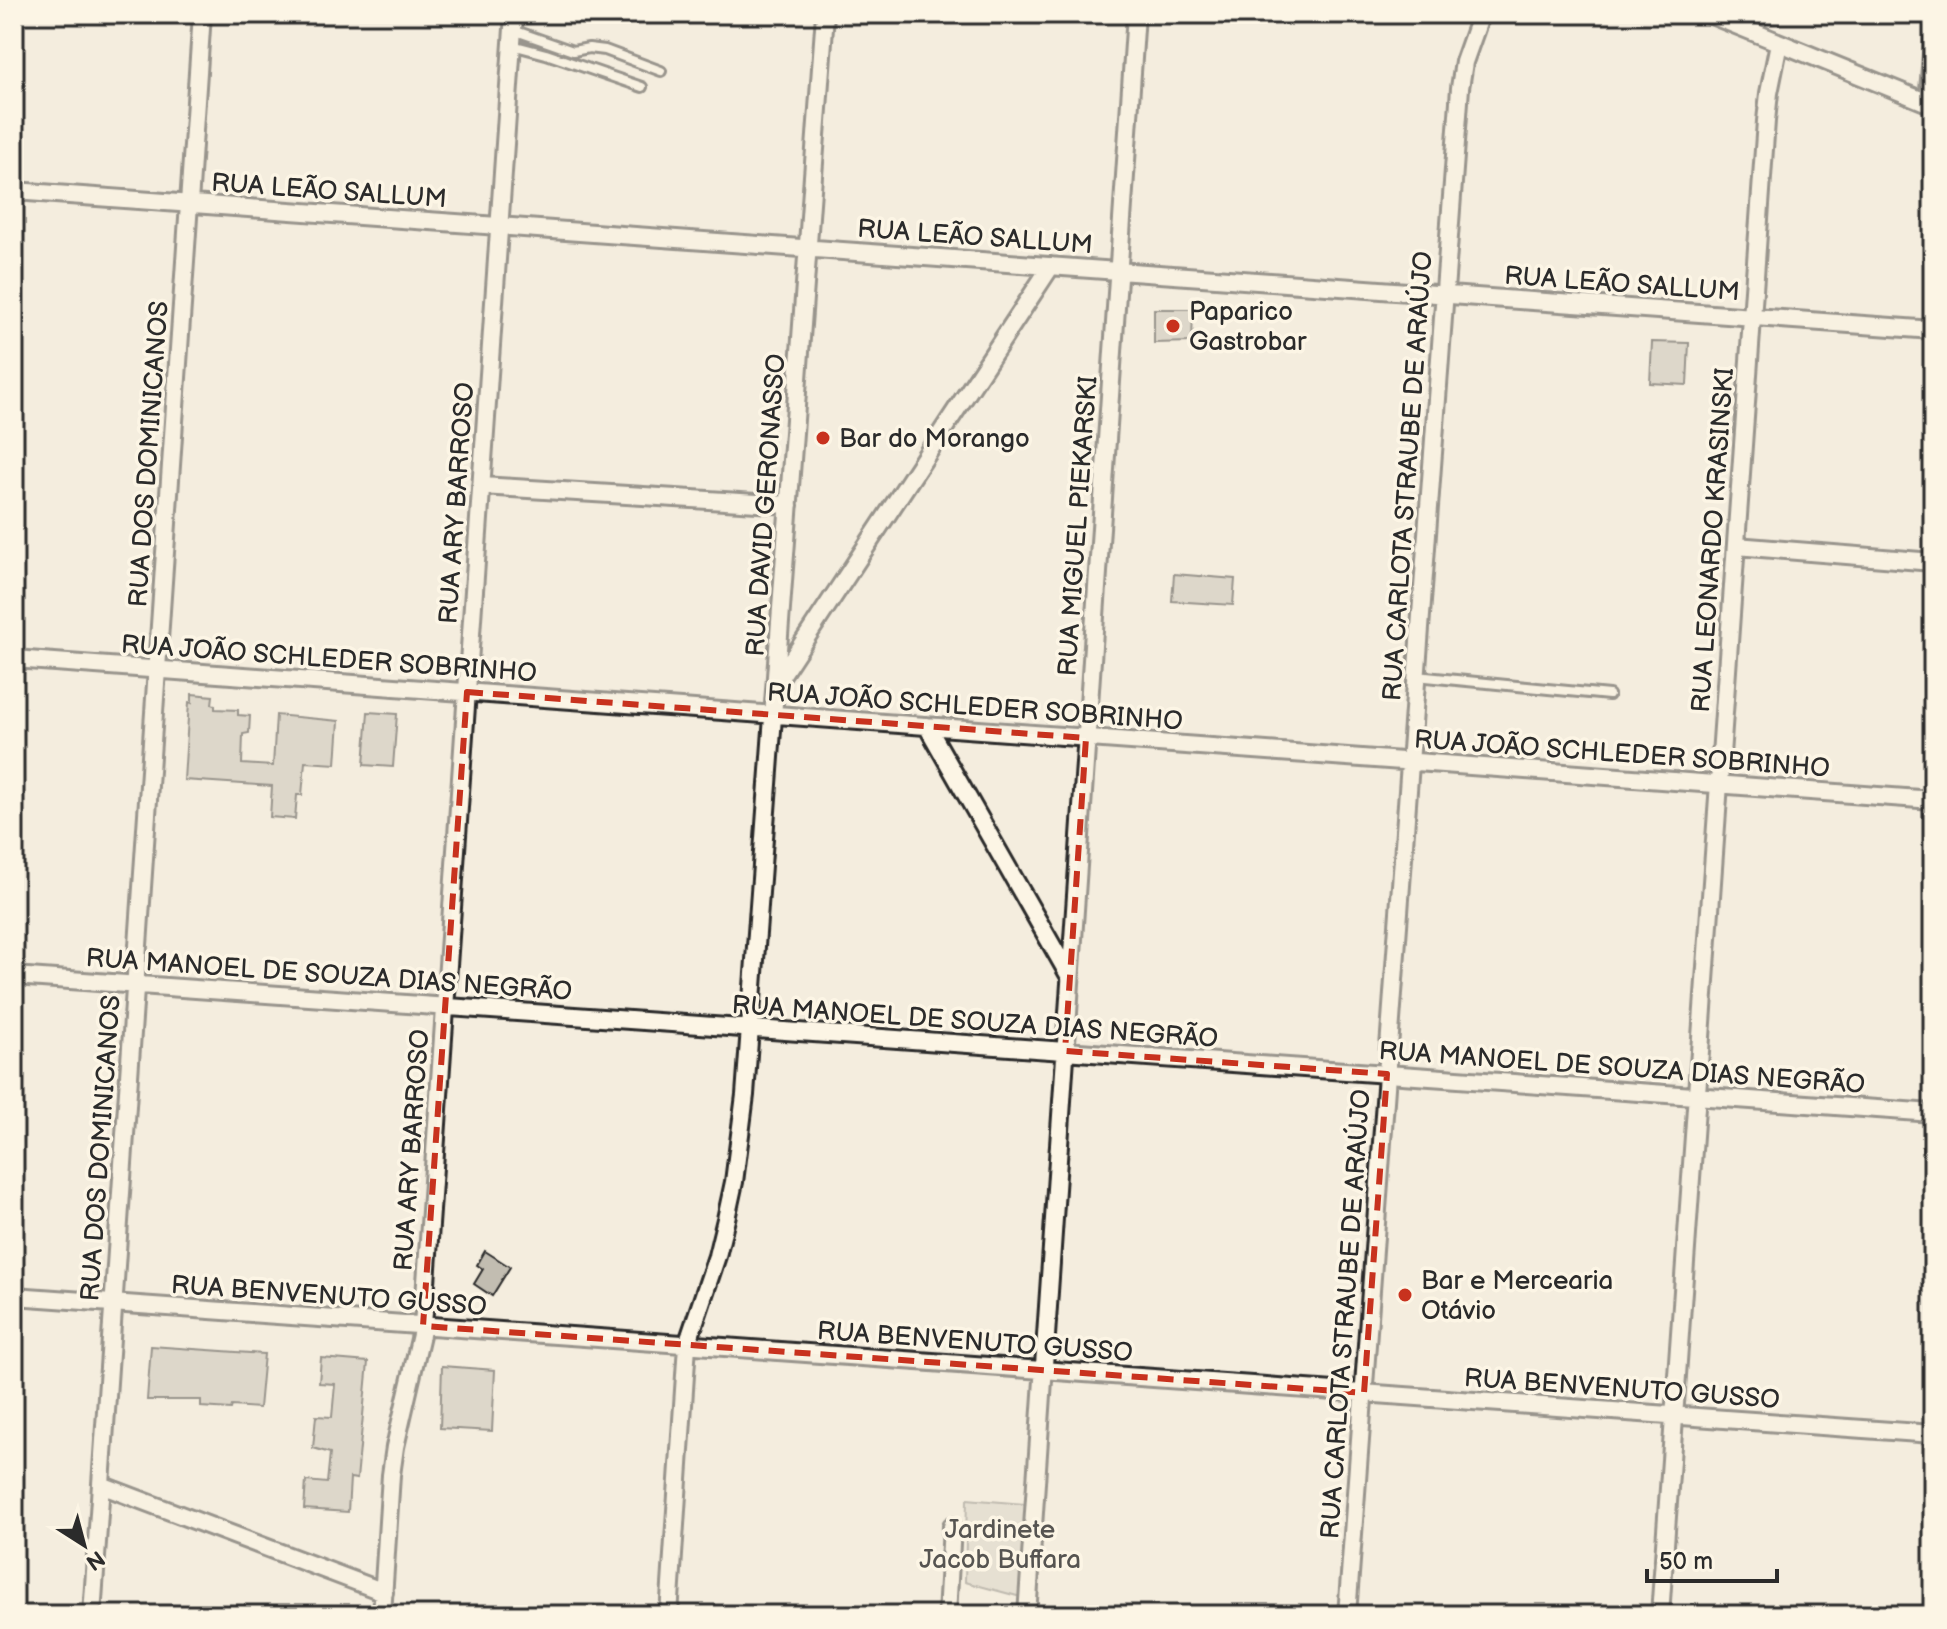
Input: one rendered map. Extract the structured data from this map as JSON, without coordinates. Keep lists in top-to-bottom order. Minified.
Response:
{"streets":{"street":["RUA LEÃO SALLUM","RUA DOS DOMINICANOS","RUA CARLOTA STRAUBE DE ARAÚJO","RUA ARY BARROSO","RUA DAVID GERONASSO","RUA MIGUEL PIEKARSKI","RUA LEONARDO KRASINSKI","RUA JOÃO SCHLEDER SOBRINHO","RUA MANOEL DE SOUZA DIAS NEGRÃO","RUA BENVENUTO GUSSO"]},"crossings":[["RUA LEÃO SALLUM","RUA DOS DOMINICANOS"],["RUA LEÃO SALLUM","RUA CARLOTA STRAUBE DE ARAÚJO"],["RUA LEÃO SALLUM","RUA ARY BARROSO"],["RUA LEÃO SALLUM","RUA DAVID GERONASSO"],["RUA LEÃO SALLUM","RUA MIGUEL PIEKARSKI"],["RUA LEÃO SALLUM","RUA LEONARDO KRASINSKI"],["RUA DOS DOMINICANOS","RUA JOÃO SCHLEDER SOBRINHO"],["RUA DOS DOMINICANOS","RUA MANOEL DE SOUZA DIAS NEGRÃO"],["RUA DOS DOMINICANOS","RUA BENVENUTO GUSSO"],["RUA CARLOTA STRAUBE DE ARAÚJO","RUA JOÃO SCHLEDER SOBRINHO"],["RUA CARLOTA STRAUBE DE ARAÚJO","RUA MANOEL DE SOUZA DIAS NEGRÃO"],["RUA CARLOTA STRAUBE DE ARAÚJO","RUA BENVENUTO GUSSO"],["RUA ARY BARROSO","RUA JOÃO SCHLEDER SOBRINHO"],["RUA ARY BARROSO","RUA MANOEL DE SOUZA DIAS NEGRÃO"],["RUA ARY BARROSO","RUA BENVENUTO GUSSO"],["RUA DAVID GERONASSO","RUA JOÃO SCHLEDER SOBRINHO"],["RUA DAVID GERONASSO","RUA MANOEL DE SOUZA DIAS NEGRÃO"],["RUA DAVID GERONASSO","RUA BENVENUTO GUSSO"],["RUA MIGUEL PIEKARSKI","RUA JOÃO SCHLEDER SOBRINHO"],["RUA MIGUEL PIEKARSKI","RUA MANOEL DE SOUZA DIAS NEGRÃO"],["RUA MIGUEL PIEKARSKI","RUA BENVENUTO GUSSO"],["RUA LEONARDO KRASINSKI","RUA JOÃO SCHLEDER SOBRINHO"],["RUA LEONARDO KRASINSKI","RUA MANOEL DE SOUZA DIAS NEGRÃO"],["RUA LEONARDO KRASINSKI","RUA BENVENUTO GUSSO"]],"parks":["Jardinete Jacob Buffara"],"places":["Paparico Gastrobar","Bar do Morango","Bar e Mercearia Otávio"],"scale_bar":"50 m","north":"bottom right"}
